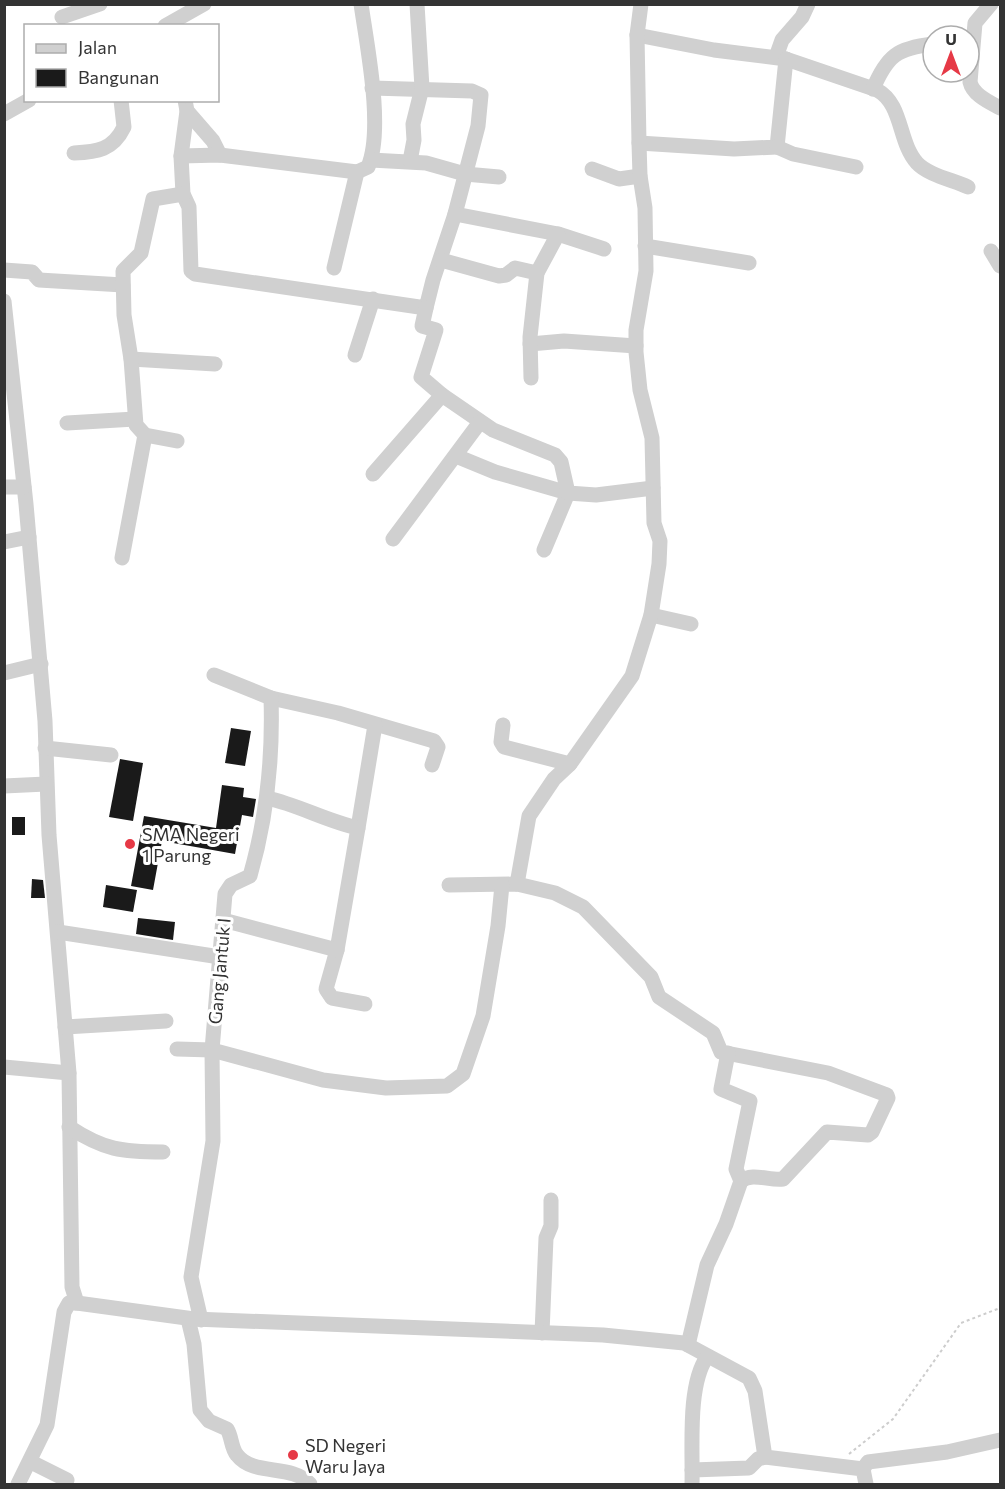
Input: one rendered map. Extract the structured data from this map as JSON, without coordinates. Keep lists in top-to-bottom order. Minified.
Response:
{"streets":{"street":["Gang Jantuk I"]},"places":["SMA Negeri 1 Parung","SD Negeri Waru Jaya"],"legend":["Jalan","Bangunan"],"north":"top"}
